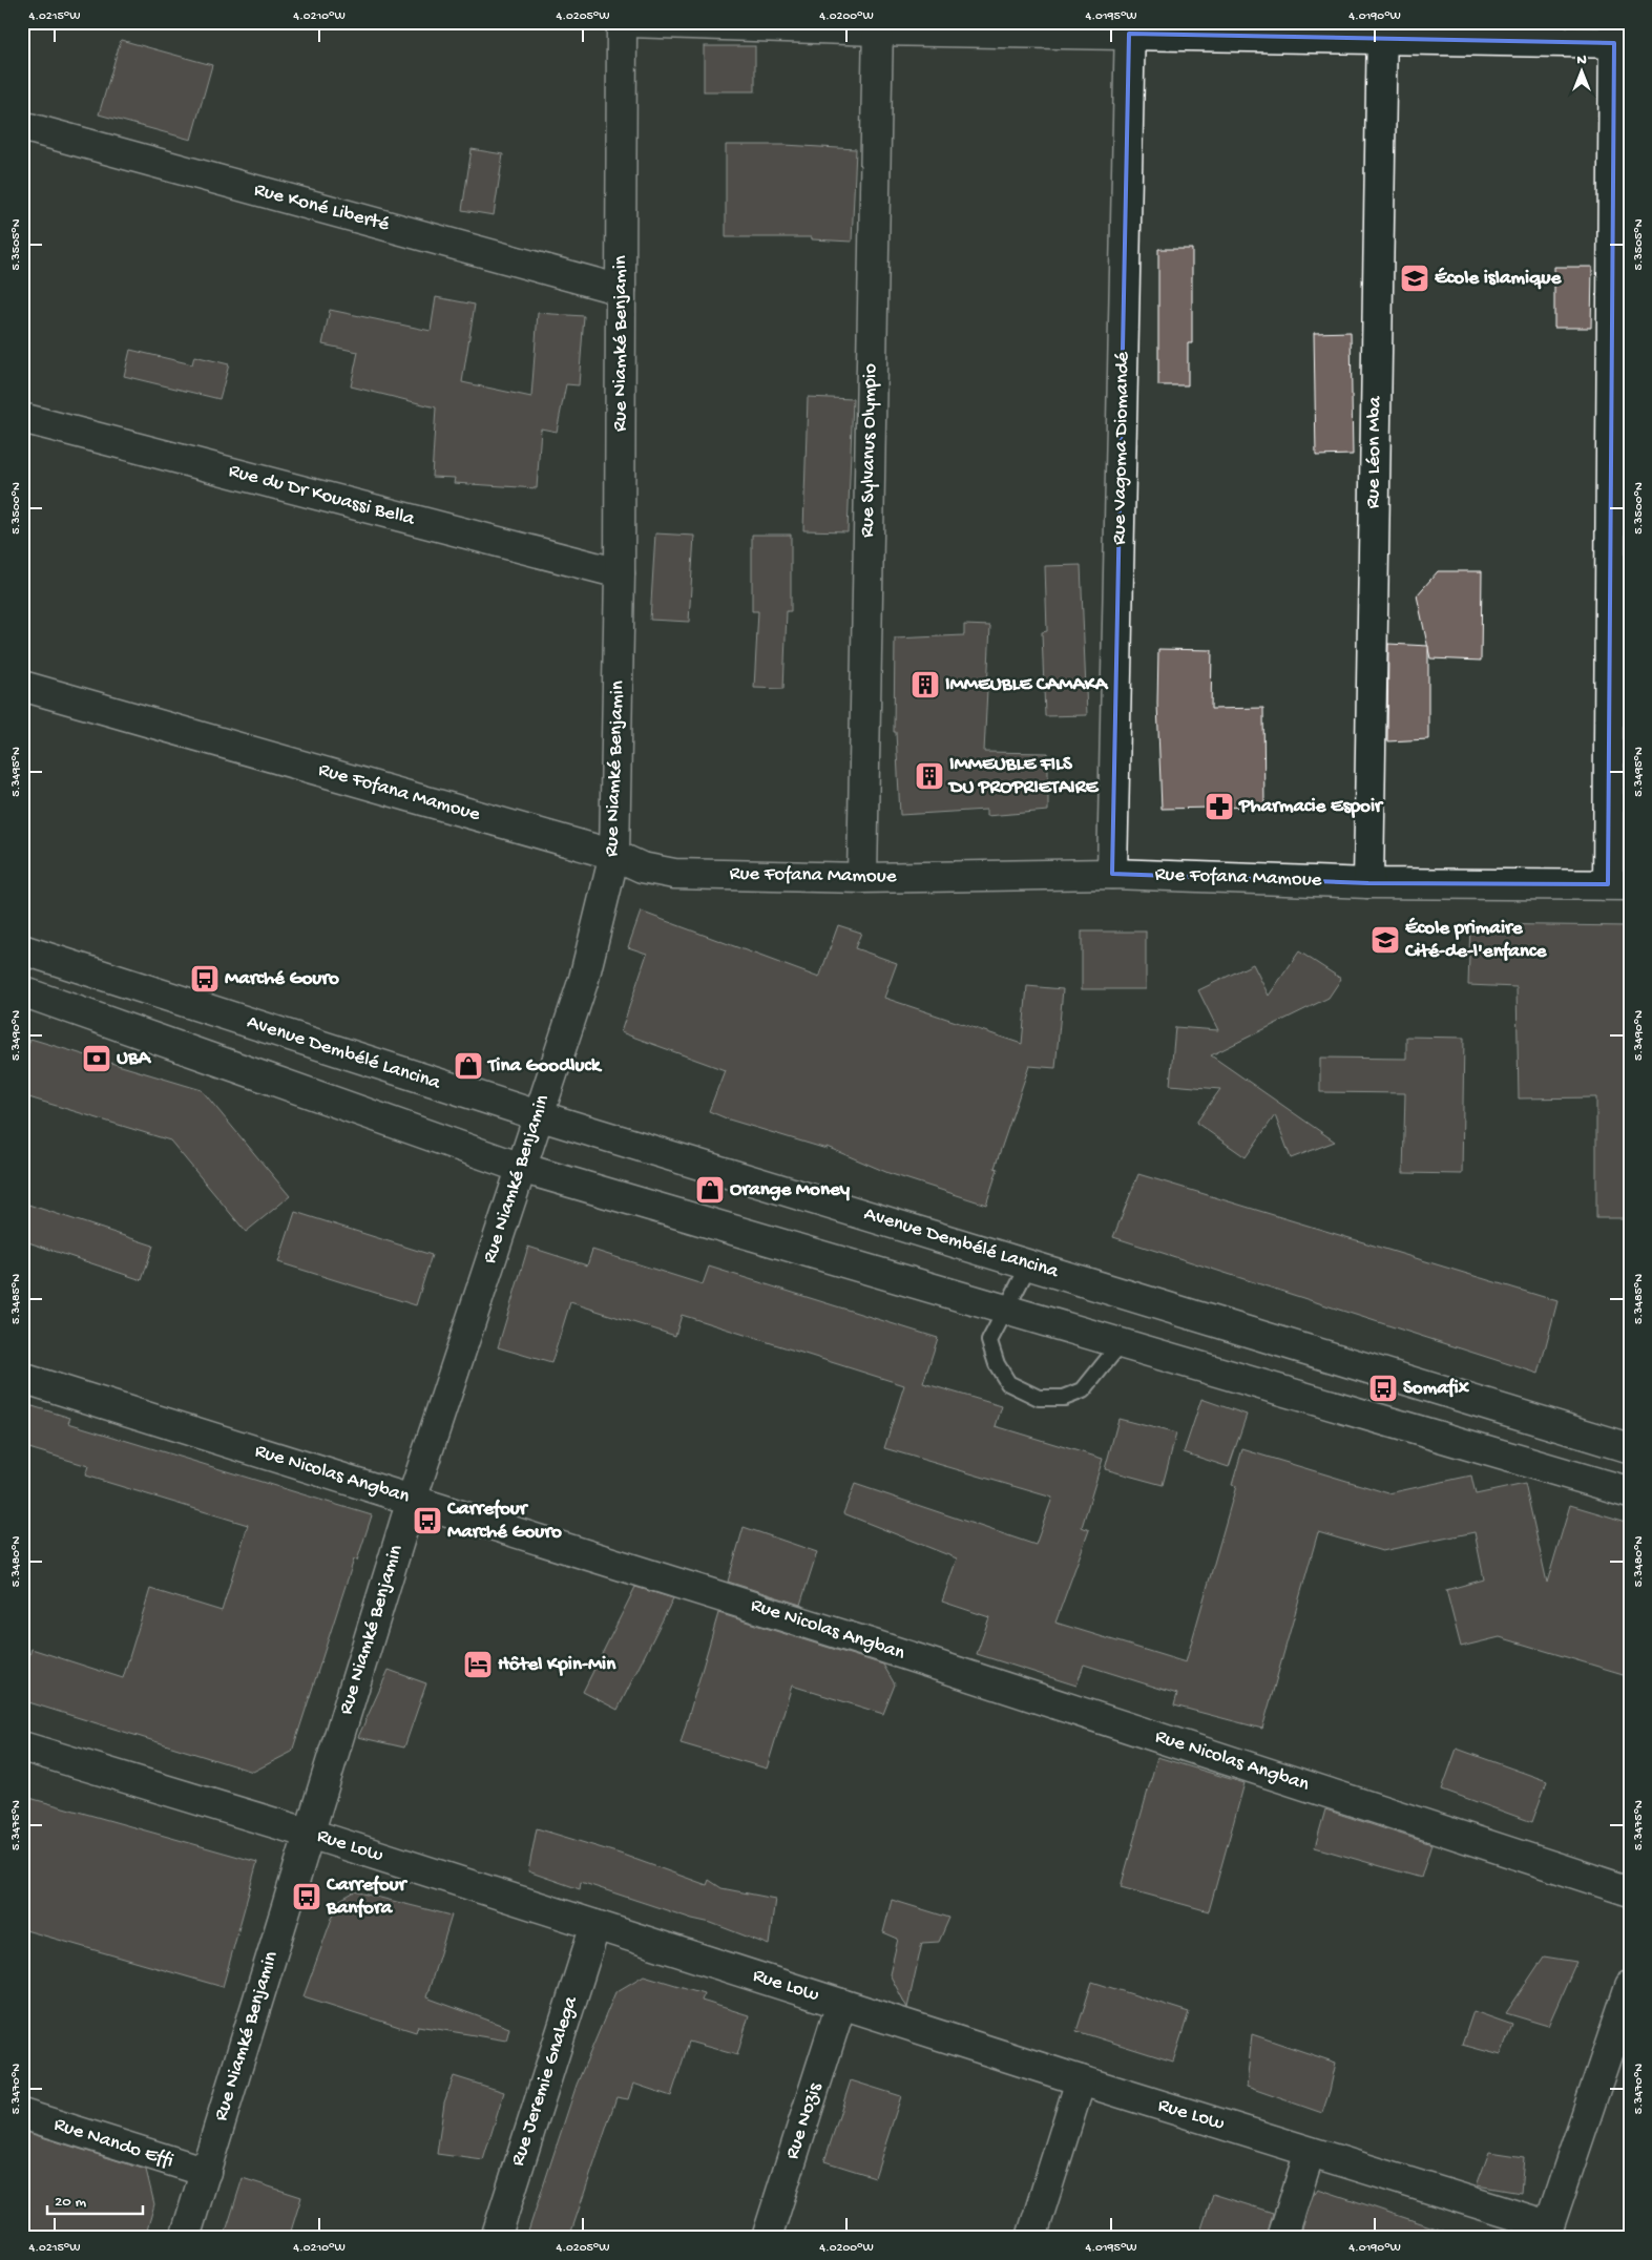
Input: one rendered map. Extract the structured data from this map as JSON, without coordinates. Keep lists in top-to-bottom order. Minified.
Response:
{"streets":{"street":["Rue Koné Liberté","Rue Niamké Benjamin","Rue Vagoma Diomandé","Rue Sylvanus Olympio","Rue Léon Mba","Rue du Dr Kouassi Bella","Rue Fofana Mamoue","Avenue Dembélé Lancina","Rue Nicolas Angban","Rue Low","Rue Jeremie Gnalega","Rue Nozis","Rue Nando Effi"]},"crossings":[["Rue Koné Liberté","Rue Niamké Benjamin"],["Rue Niamké Benjamin","Rue du Dr Kouassi Bella"],["Rue Niamké Benjamin","Rue Fofana Mamoue"],["Rue Niamké Benjamin","Avenue Dembélé Lancina"],["Rue Niamké Benjamin","Rue Nicolas Angban"],["Rue Niamké Benjamin","Rue Low"],["Rue Niamké Benjamin","Rue Nando Effi"],["Rue Vagoma Diomandé","Rue Fofana Mamoue"],["Rue Sylvanus Olympio","Rue Fofana Mamoue"],["Rue Léon Mba","Rue Fofana Mamoue"],["Rue Low","Rue Jeremie Gnalega"],["Rue Low","Rue Nozis"]],"places":{"school or university":["École islamique","École primaire Cité-de-l'enfance"],"building":["IMMEUBLE CAMAKA","IMMEUBLE FILS DU PROPRIETAIRE"],"pharmacy":["Pharmacie Espoir"],"bus stop":["Marché Gouro","Somafix","Carrefour Marché Gouro","Carrefour Banfora"],"bank":["UBA"],"shop":["Tina Goodluck","Orange Money"],"hotel":["Hôtel Kpin-Min"]},"scale_bar":"20 m","north":"top","coordinates":["4.0215°W","4.0210°W","4.0205°W","4.0200°W","4.0195°W","4.0190°W","5.3505°N","5.3500°N","5.3495°N","5.3490°N","5.3485°N","5.3480°N","5.3475°N","5.3470°N"]}
